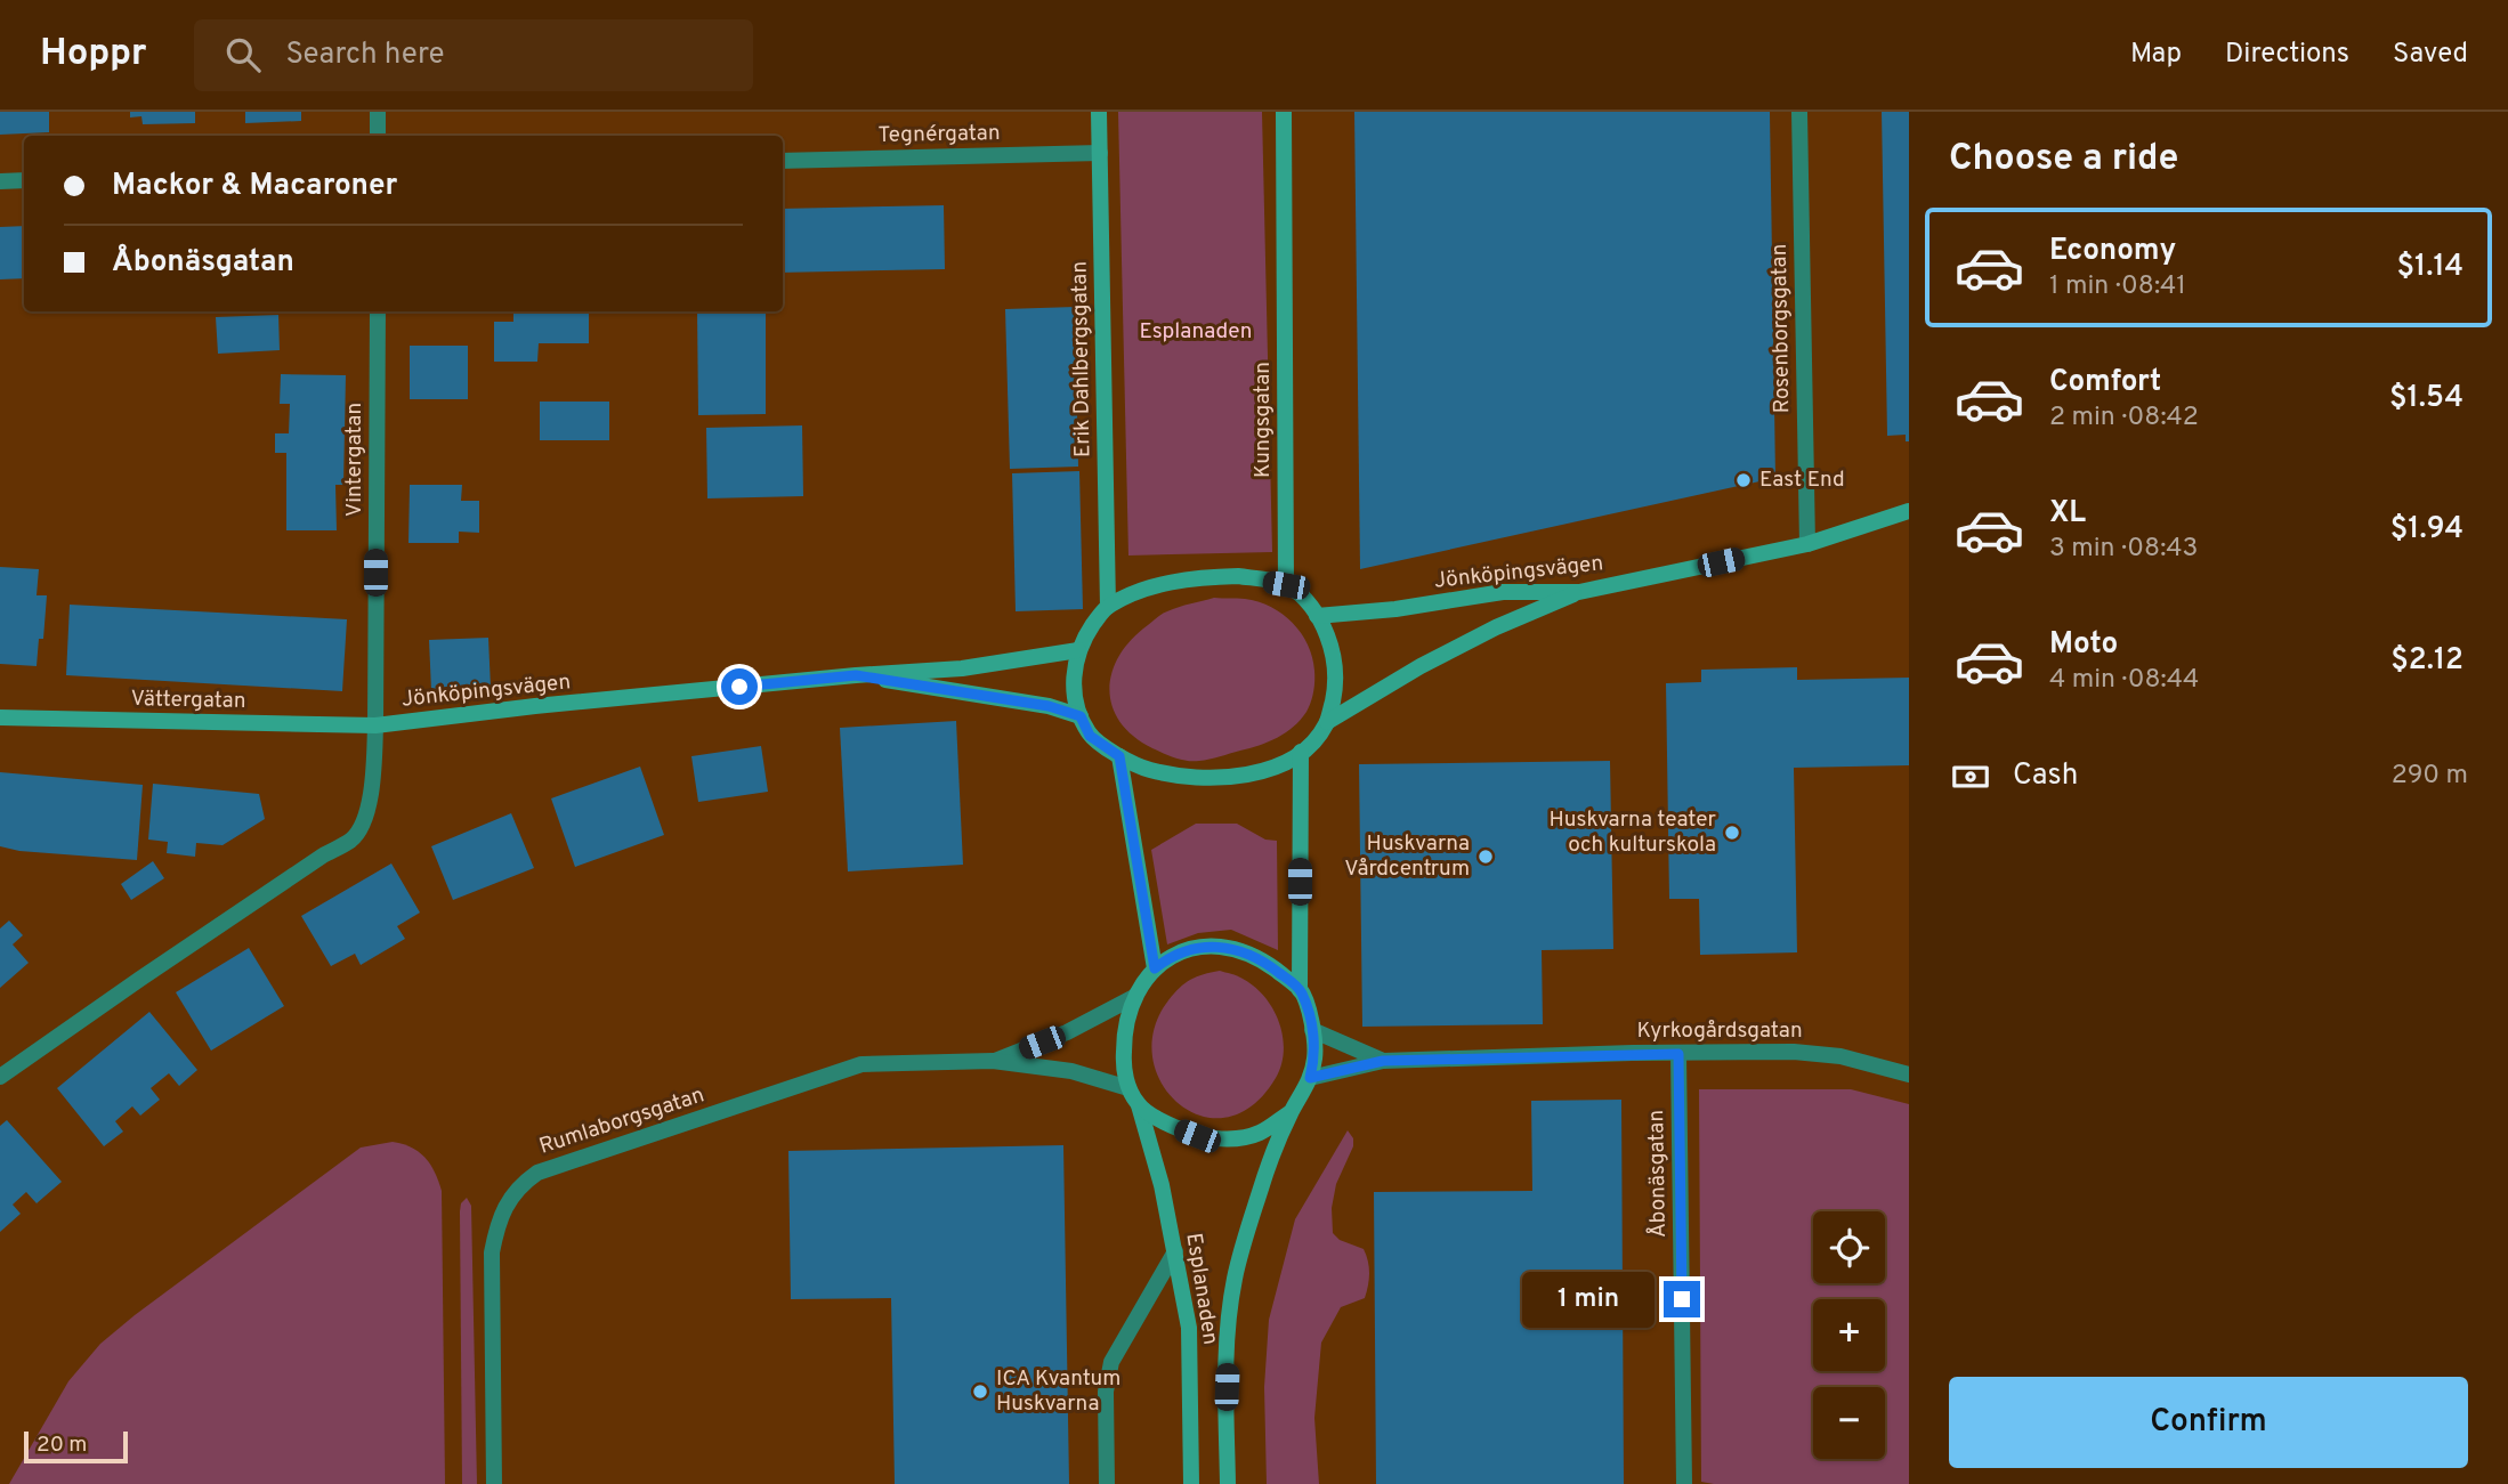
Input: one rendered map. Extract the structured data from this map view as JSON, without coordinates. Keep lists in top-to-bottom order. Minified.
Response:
{"streets":{"street":["Tegnérgatan","Rosenborgsgatan","Erik Dahlbergsgatan","Kungsgatan","Vintergatan","Jönköpingsvägen","Vättergatan","Kyrkogårdsgatan","Rumlaborgsgatan","Åbonäsgatan","Esplanaden"]},"crossings":[["Tegnérgatan","Erik Dahlbergsgatan"],["Rosenborgsgatan","Jönköpingsvägen"],["Erik Dahlbergsgatan","Kungsgatan"],["Erik Dahlbergsgatan","Jönköpingsvägen"],["Kungsgatan","Jönköpingsvägen"],["Vintergatan","Jönköpingsvägen"],["Vintergatan","Vättergatan"],["Jönköpingsvägen","Vättergatan"],["Kyrkogårdsgatan","Åbonäsgatan"],["Rumlaborgsgatan","Esplanaden"]],"parks":["Esplanaden"],"places":["East End","Huskvarna teater och kulturskola","Huskvarna Vårdcentrum","ICA Kvantum Huskvarna"],"scale_bar":"20 m","page":{"header":"Hoppr","search":"Search here","nav":["Map","Directions","Saved"],"heading":"Choose a ride","banner":["Mackor & Macaroner","Åbonäsgatan"],"list":[{"name":"Economy","note":"1 min · 08:41","value":"$1.14"},{"name":"Comfort","note":"2 min · 08:42","value":"$1.54"},{"name":"XL","note":"3 min · 08:43","value":"$1.94"},{"name":"Moto","note":"4 min · 08:44","value":"$2.12"}],"pay":["Cash","290 m"],"map_buttons":["+","−"],"bubble":"1 min","buttons":"Confirm","scale":"20 m"}}
